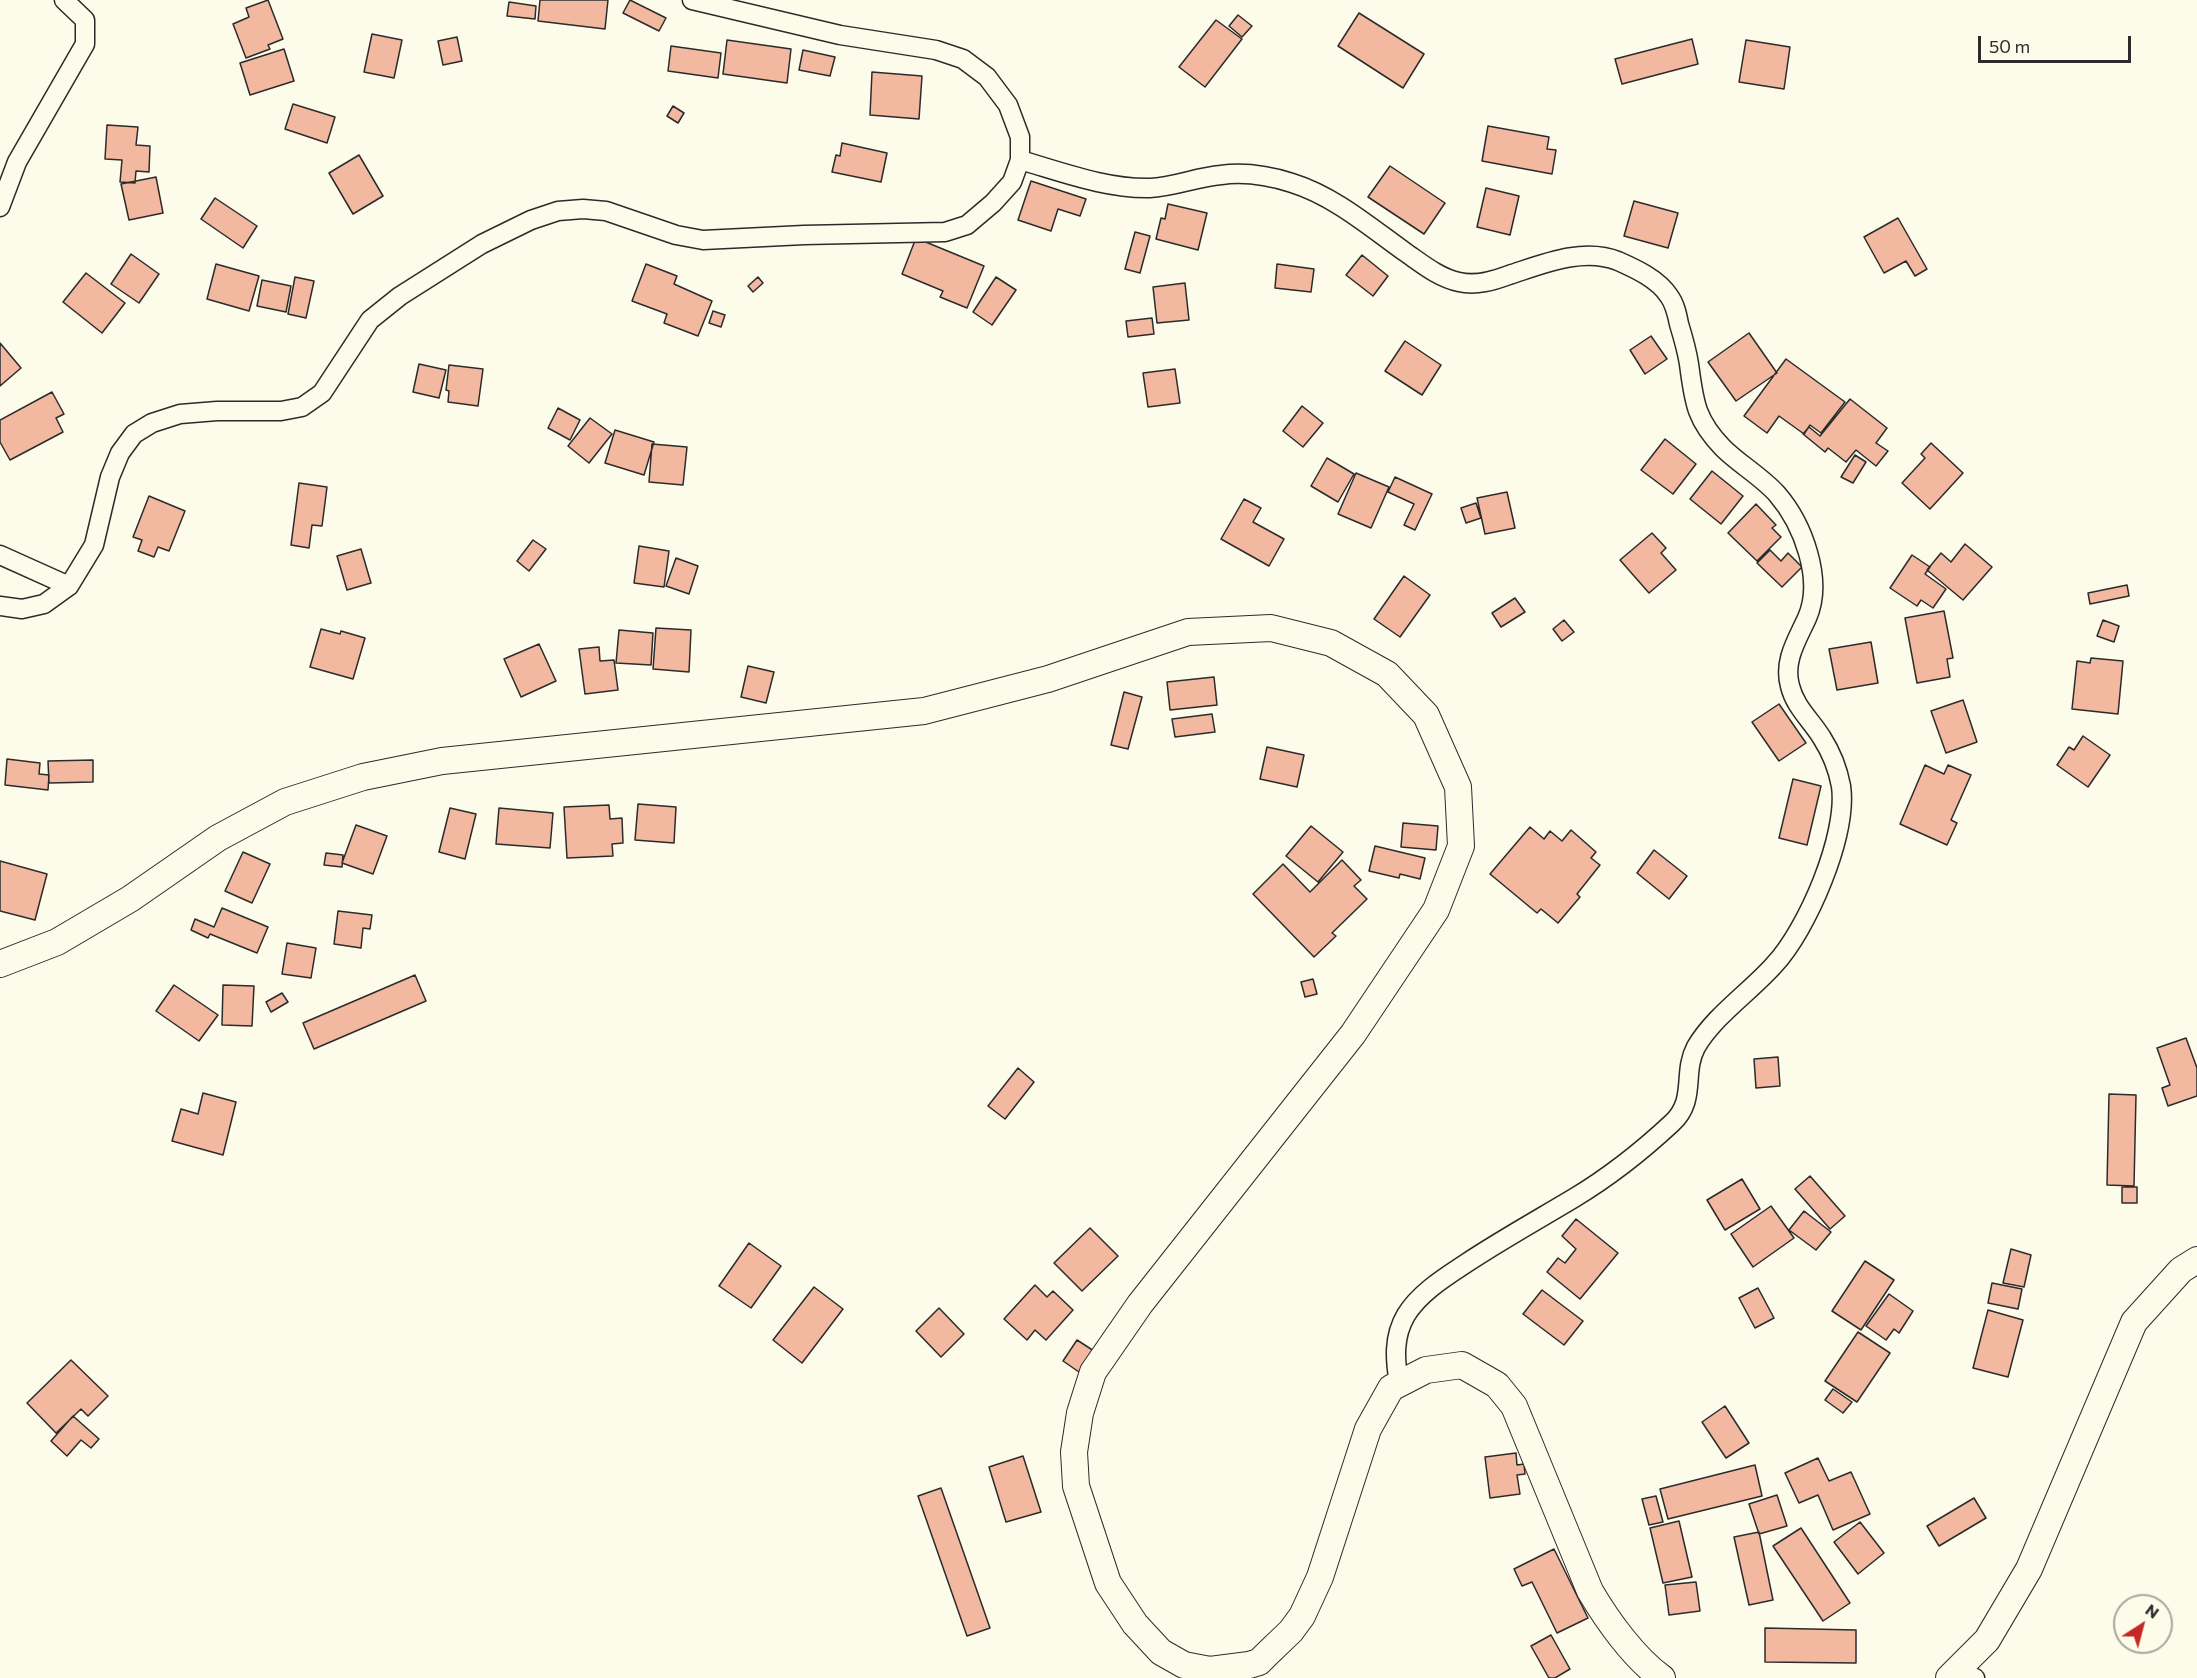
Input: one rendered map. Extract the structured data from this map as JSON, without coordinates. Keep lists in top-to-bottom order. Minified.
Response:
{"scale_bar":"50 m","north":"top right"}
